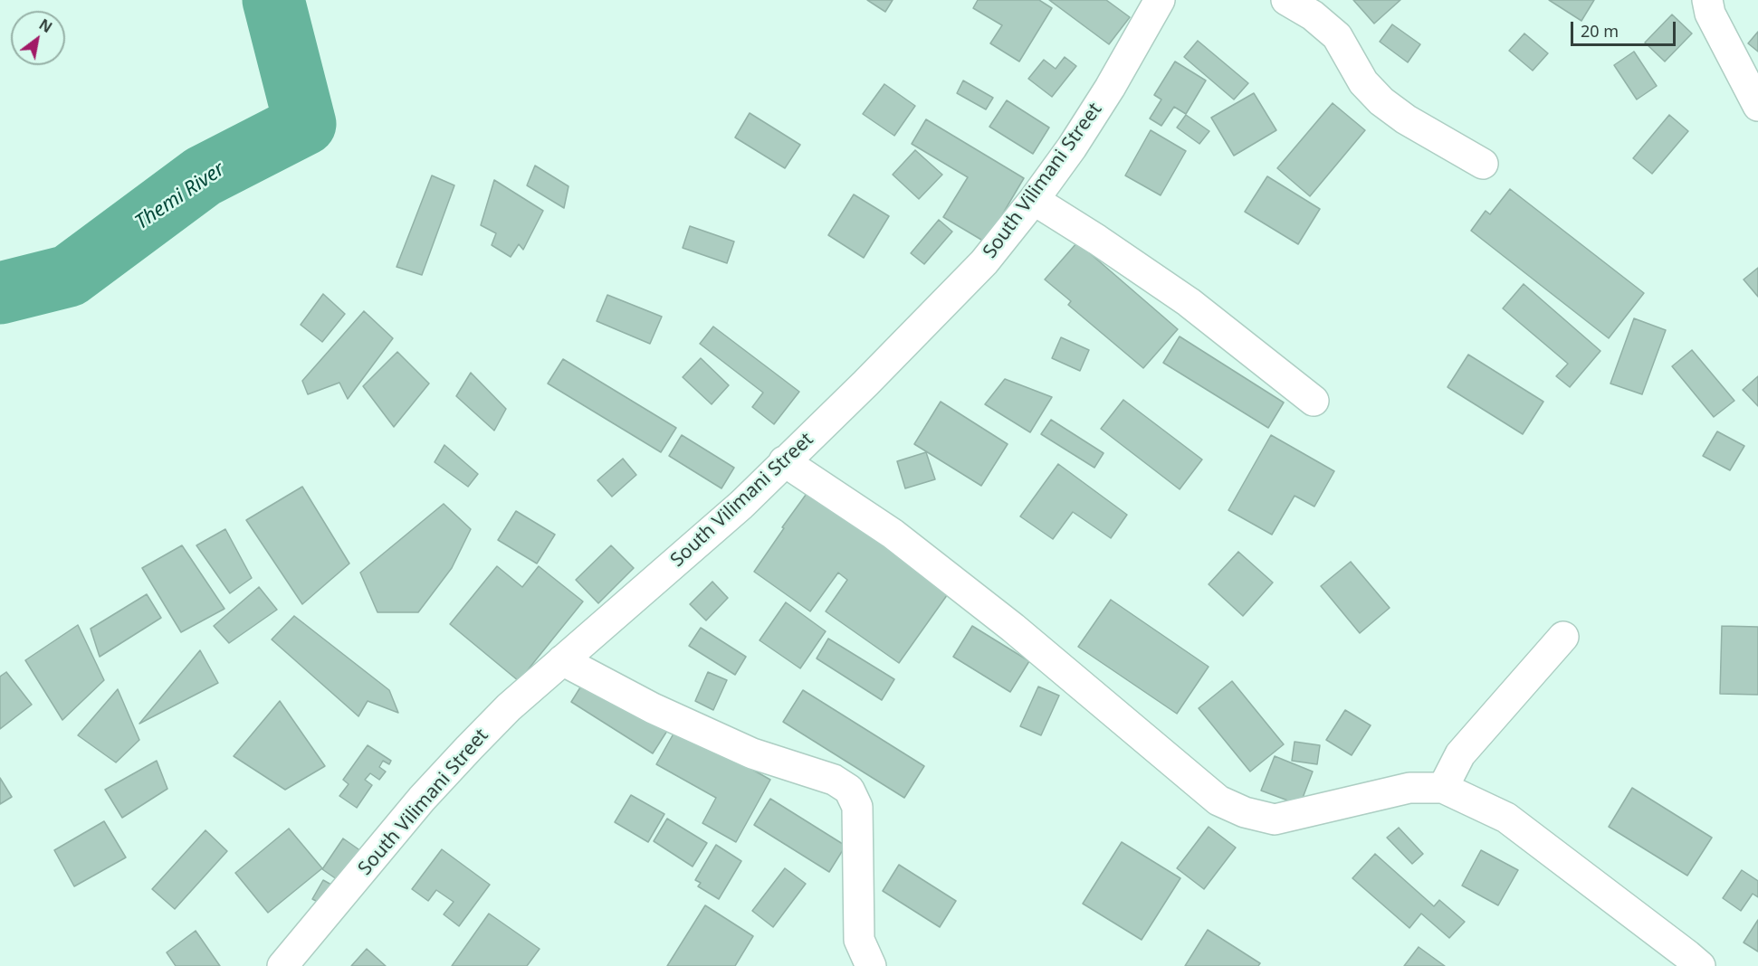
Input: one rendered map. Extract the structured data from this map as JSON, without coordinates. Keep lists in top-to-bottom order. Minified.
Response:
{"streets":{"street":["South Vilimani Street"]},"water":["Themi River"],"scale_bar":"20 m","north":"top right"}
